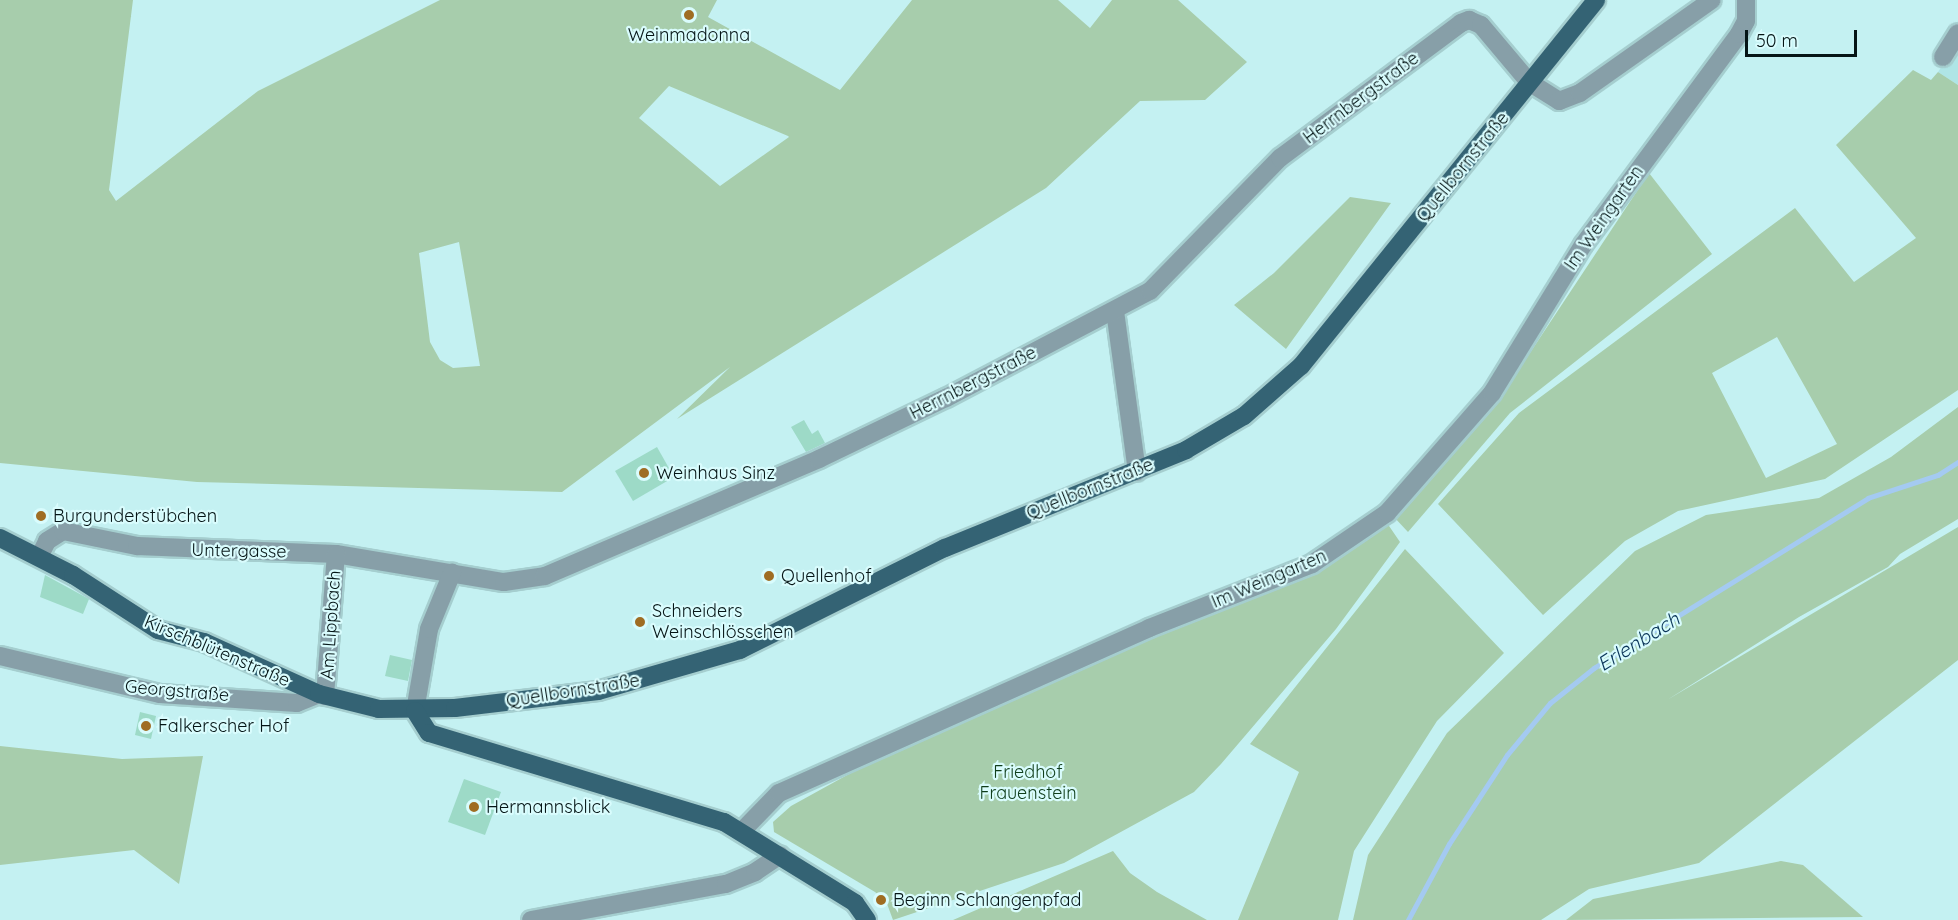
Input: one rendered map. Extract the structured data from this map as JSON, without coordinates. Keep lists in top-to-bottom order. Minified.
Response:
{"streets":{"main road":["Quellbornstraße","Kirschblütenstraße"],"street":["Herrnbergstraße","Im Weingarten","Untergasse","Am Lippbach","Georgstraße"]},"crossings":[["Herrnbergstraße","Quellbornstraße"],["Herrnbergstraße","Untergasse"],["Quellbornstraße","Kirschblütenstraße"],["Untergasse","Am Lippbach"],["Untergasse","Kirschblütenstraße"],["Am Lippbach","Kirschblütenstraße"],["Am Lippbach","Georgstraße"],["Kirschblütenstraße","Georgstraße"]],"water":["Erlenbach"],"parks":["Friedhof Frauenstein"],"places":["Weinmadonna","Weinhaus Sinz","Burgunderstübchen","Quellenhof","Schneiders Weinschlösschen","Falkerscher Hof","Hermannsblick","Beginn Schlangenpfad"],"scale_bar":"50 m"}
